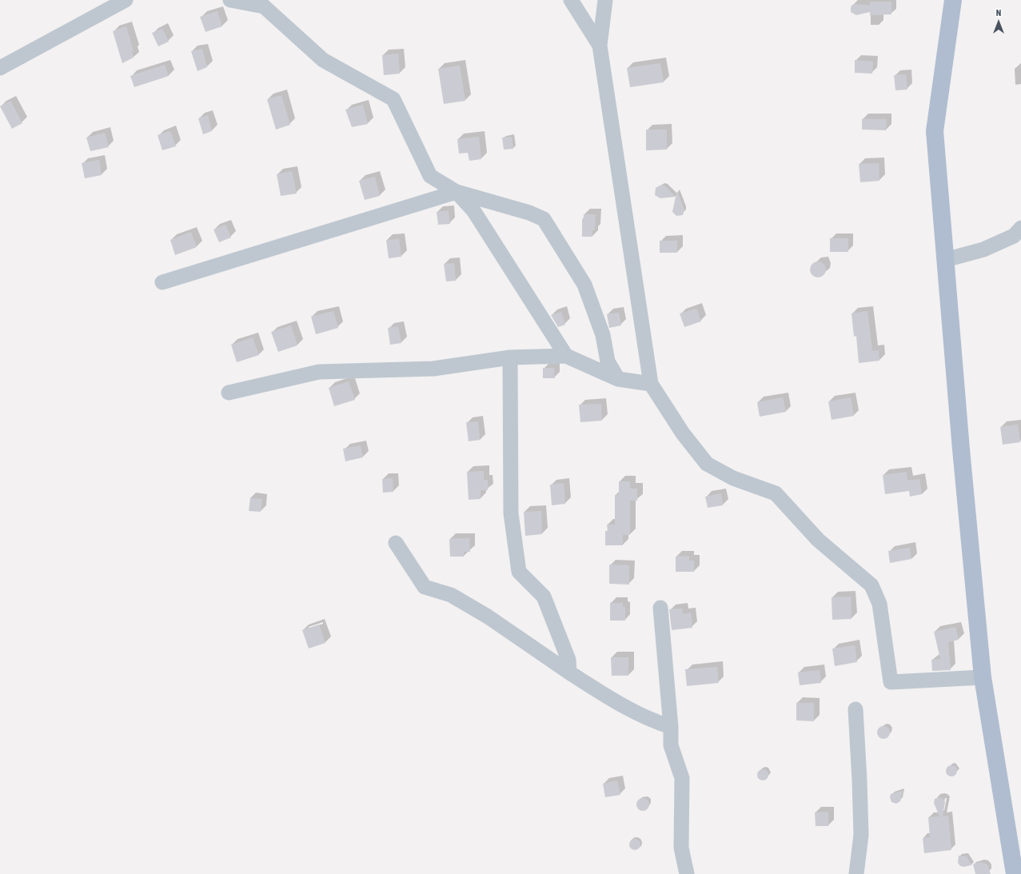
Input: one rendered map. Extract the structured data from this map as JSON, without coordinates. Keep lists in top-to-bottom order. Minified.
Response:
{"north":"top"}
